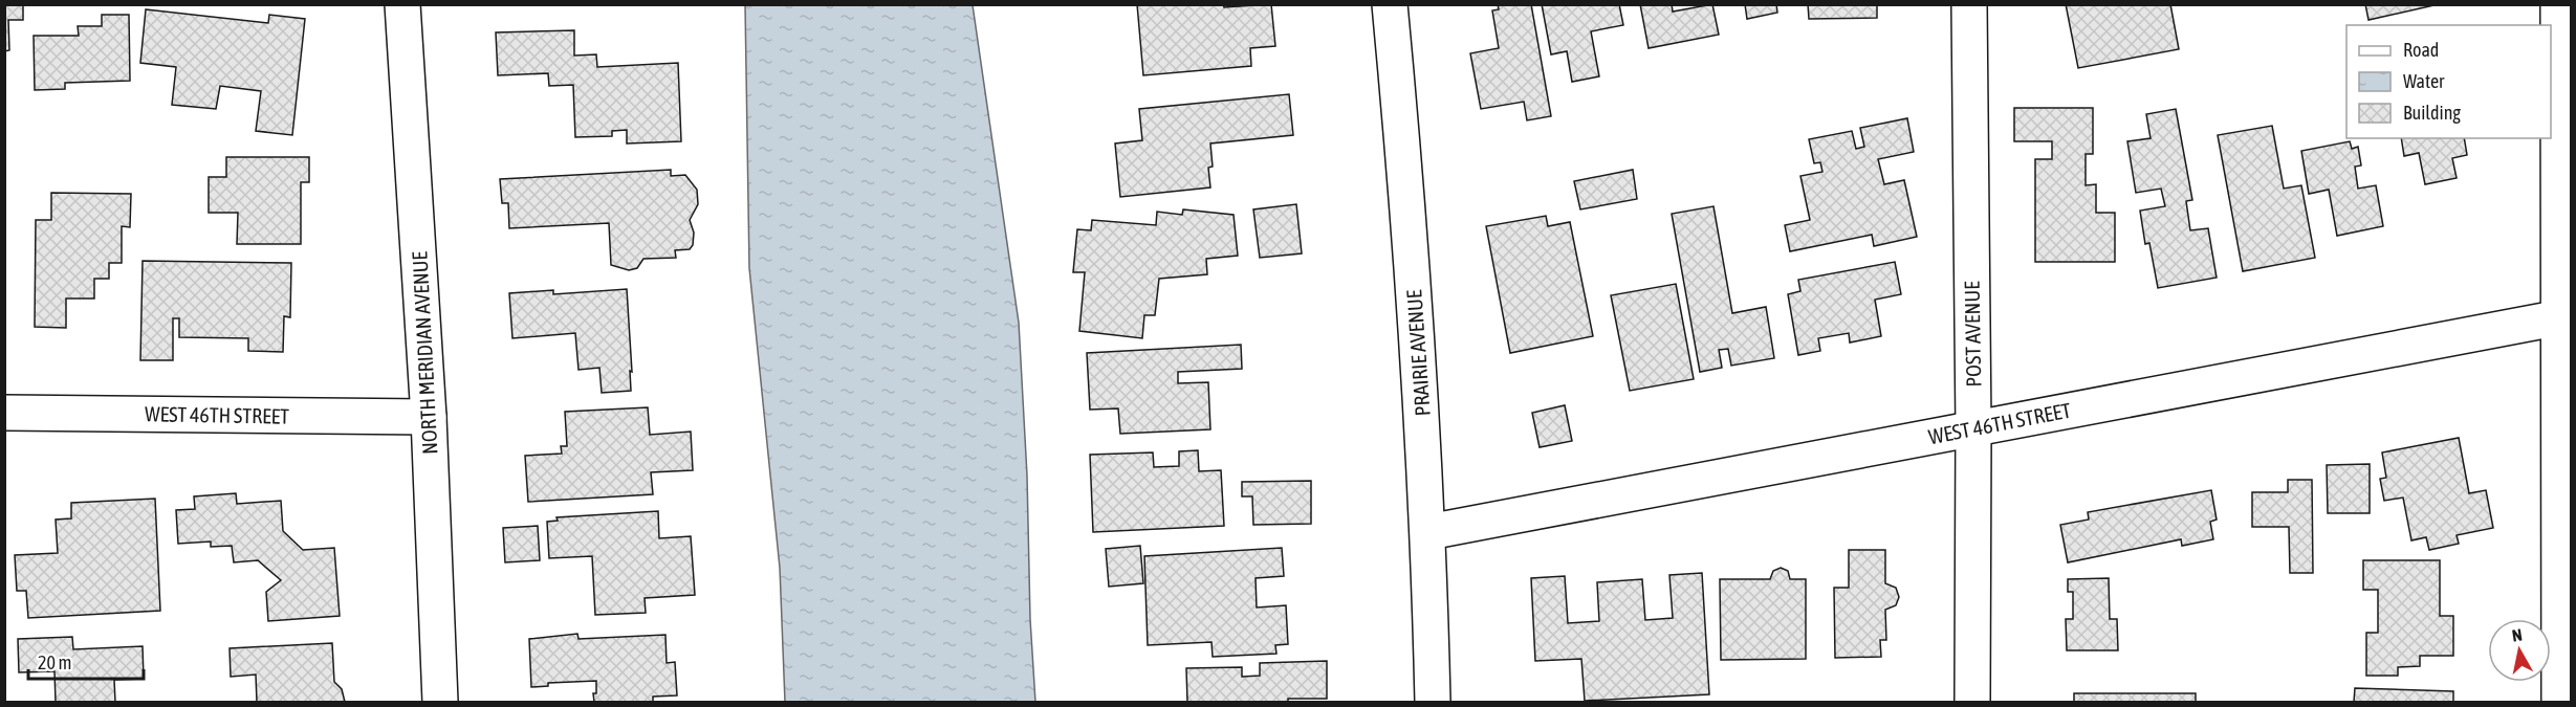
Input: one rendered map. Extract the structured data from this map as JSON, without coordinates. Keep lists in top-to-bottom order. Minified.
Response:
{"streets":{"street":["POST AVENUE","NORTH MERIDIAN AVENUE","PRAIRIE AVENUE","WEST 46TH STREET"]},"crossings":[["POST AVENUE","WEST 46TH STREET"],["NORTH MERIDIAN AVENUE","WEST 46TH STREET"],["PRAIRIE AVENUE","WEST 46TH STREET"]],"legend":["Road","Water","Building"],"scale_bar":"20 m","north":"top"}
